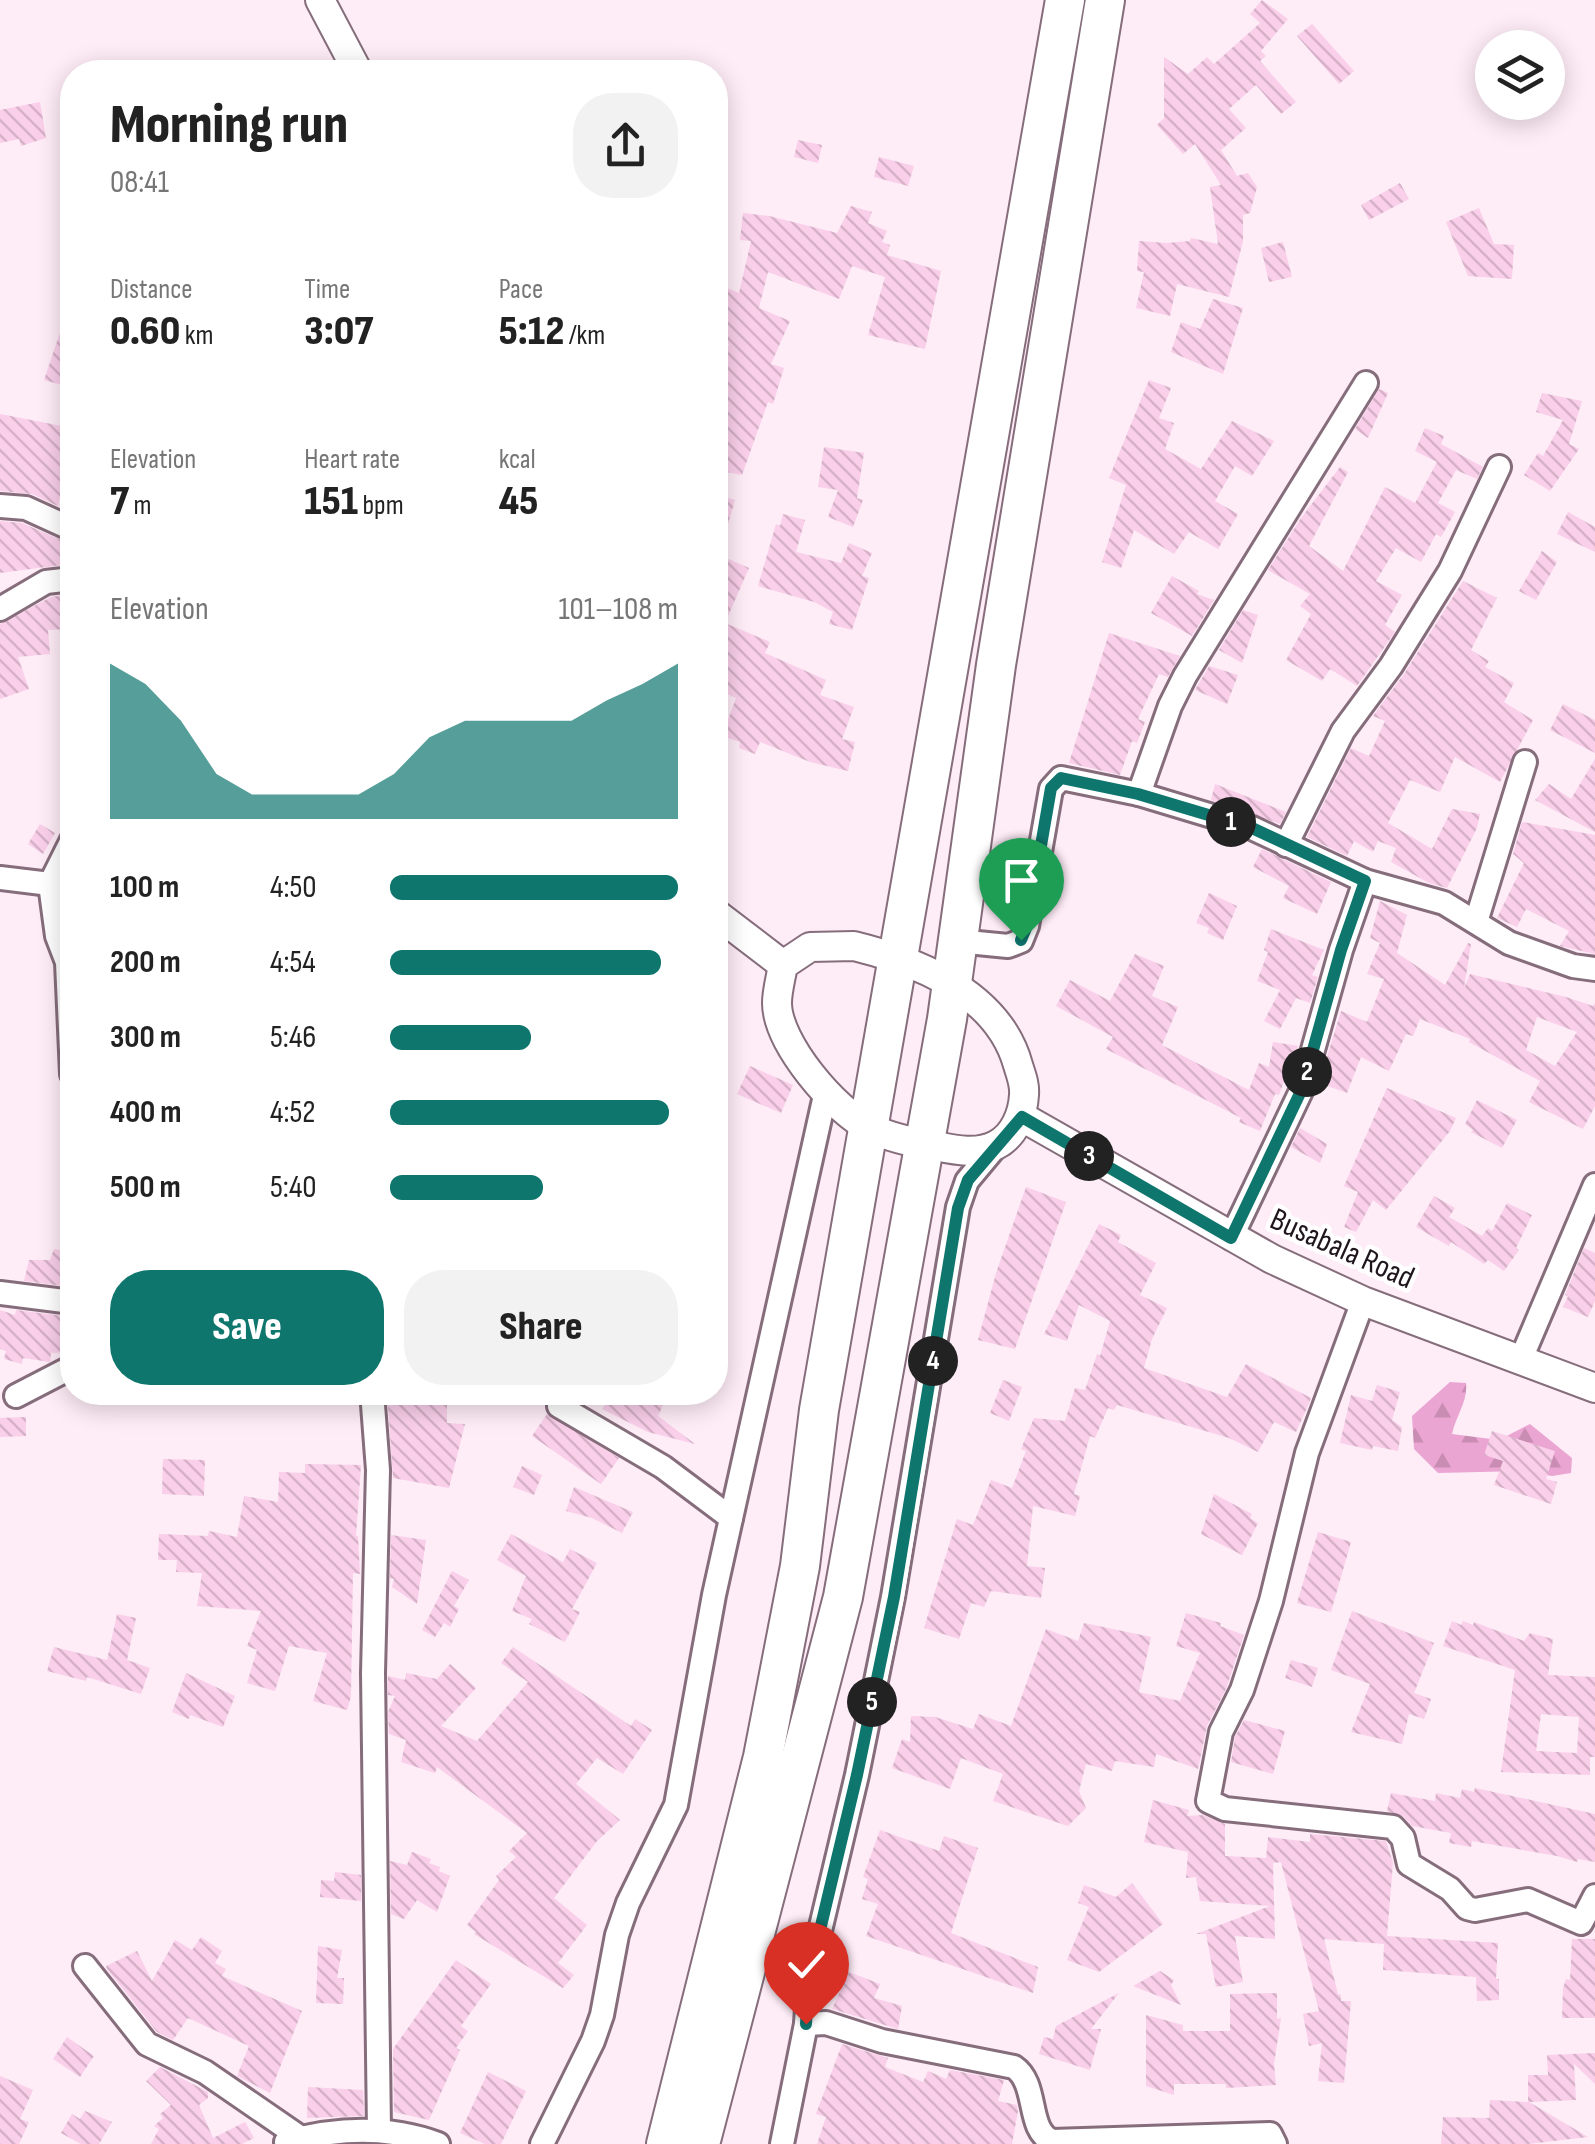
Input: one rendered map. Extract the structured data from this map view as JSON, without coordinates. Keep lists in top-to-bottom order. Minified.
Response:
{"streets":{"street":["Busabala Road"]},"page":{"heading":["Morning run","08:41"],"stats":[["Distance","0.60 km"],["Time","3:07"],["Pace","5:12 /km"],["Elevation","7 m"],["Heart rate","151 bpm"],["kcal","45"]],"chart":["Elevation","101–108 m"],"pins":["1","2","3","4","5"],"list":[{"name":"100 m","note":"4:50"},{"name":"200 m","note":"4:54"},{"name":"300 m","note":"5:46"},{"name":"400 m","note":"4:52"},{"name":"500 m","note":"5:40"}],"buttons":["Save","Share"]}}
